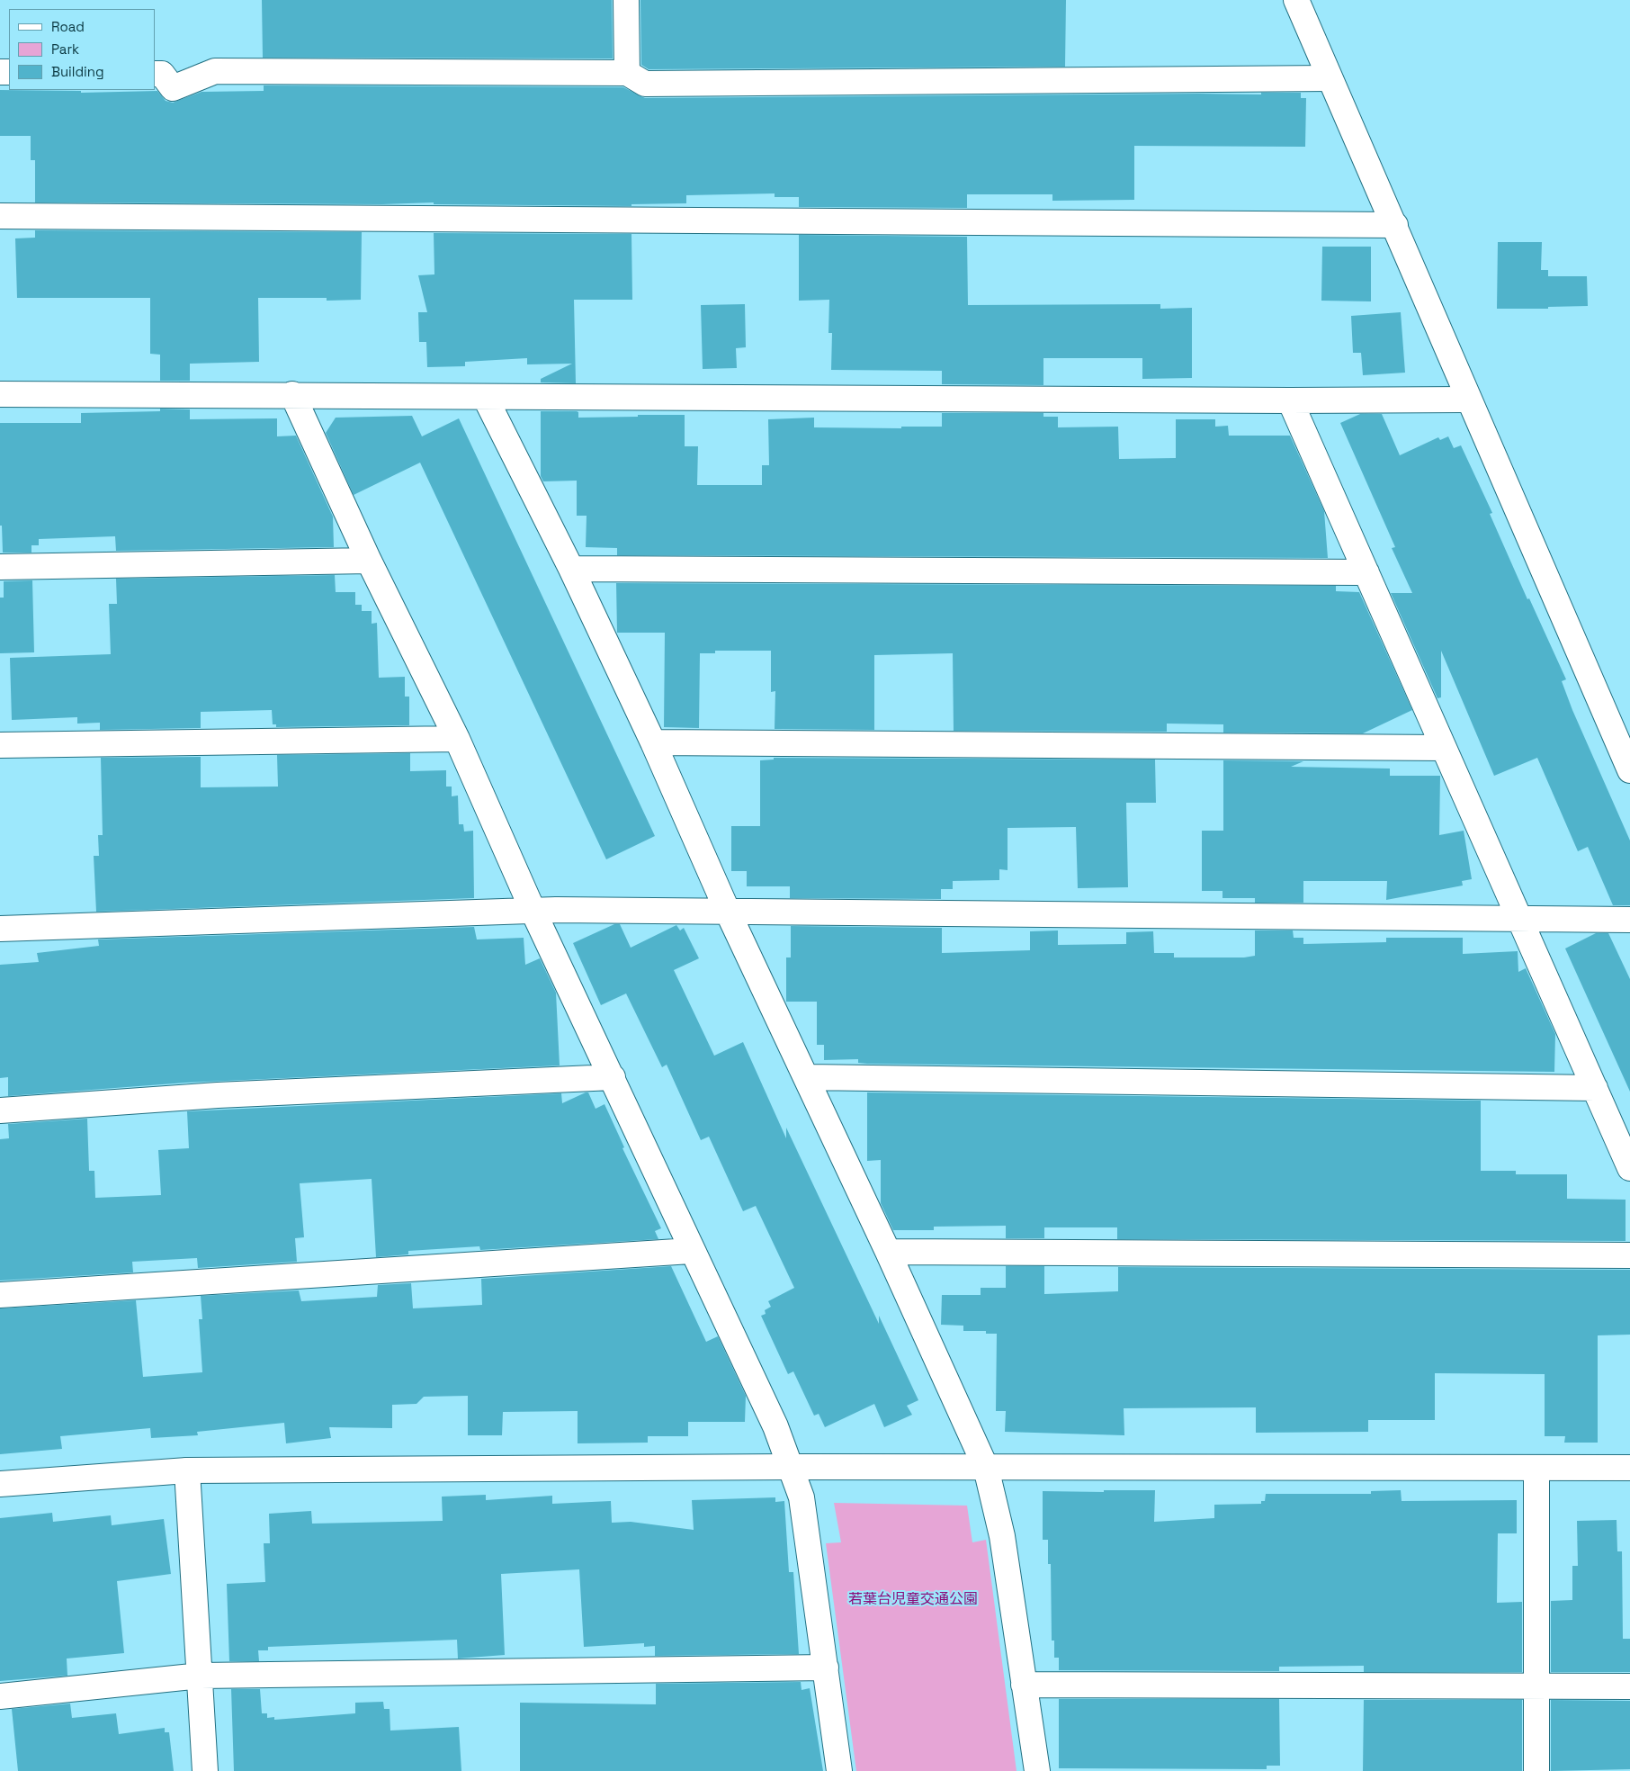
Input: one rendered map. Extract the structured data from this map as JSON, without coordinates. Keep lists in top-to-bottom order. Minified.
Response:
{"parks":["若葉台児童交通公園"],"legend":["Road","Park","Building"]}
